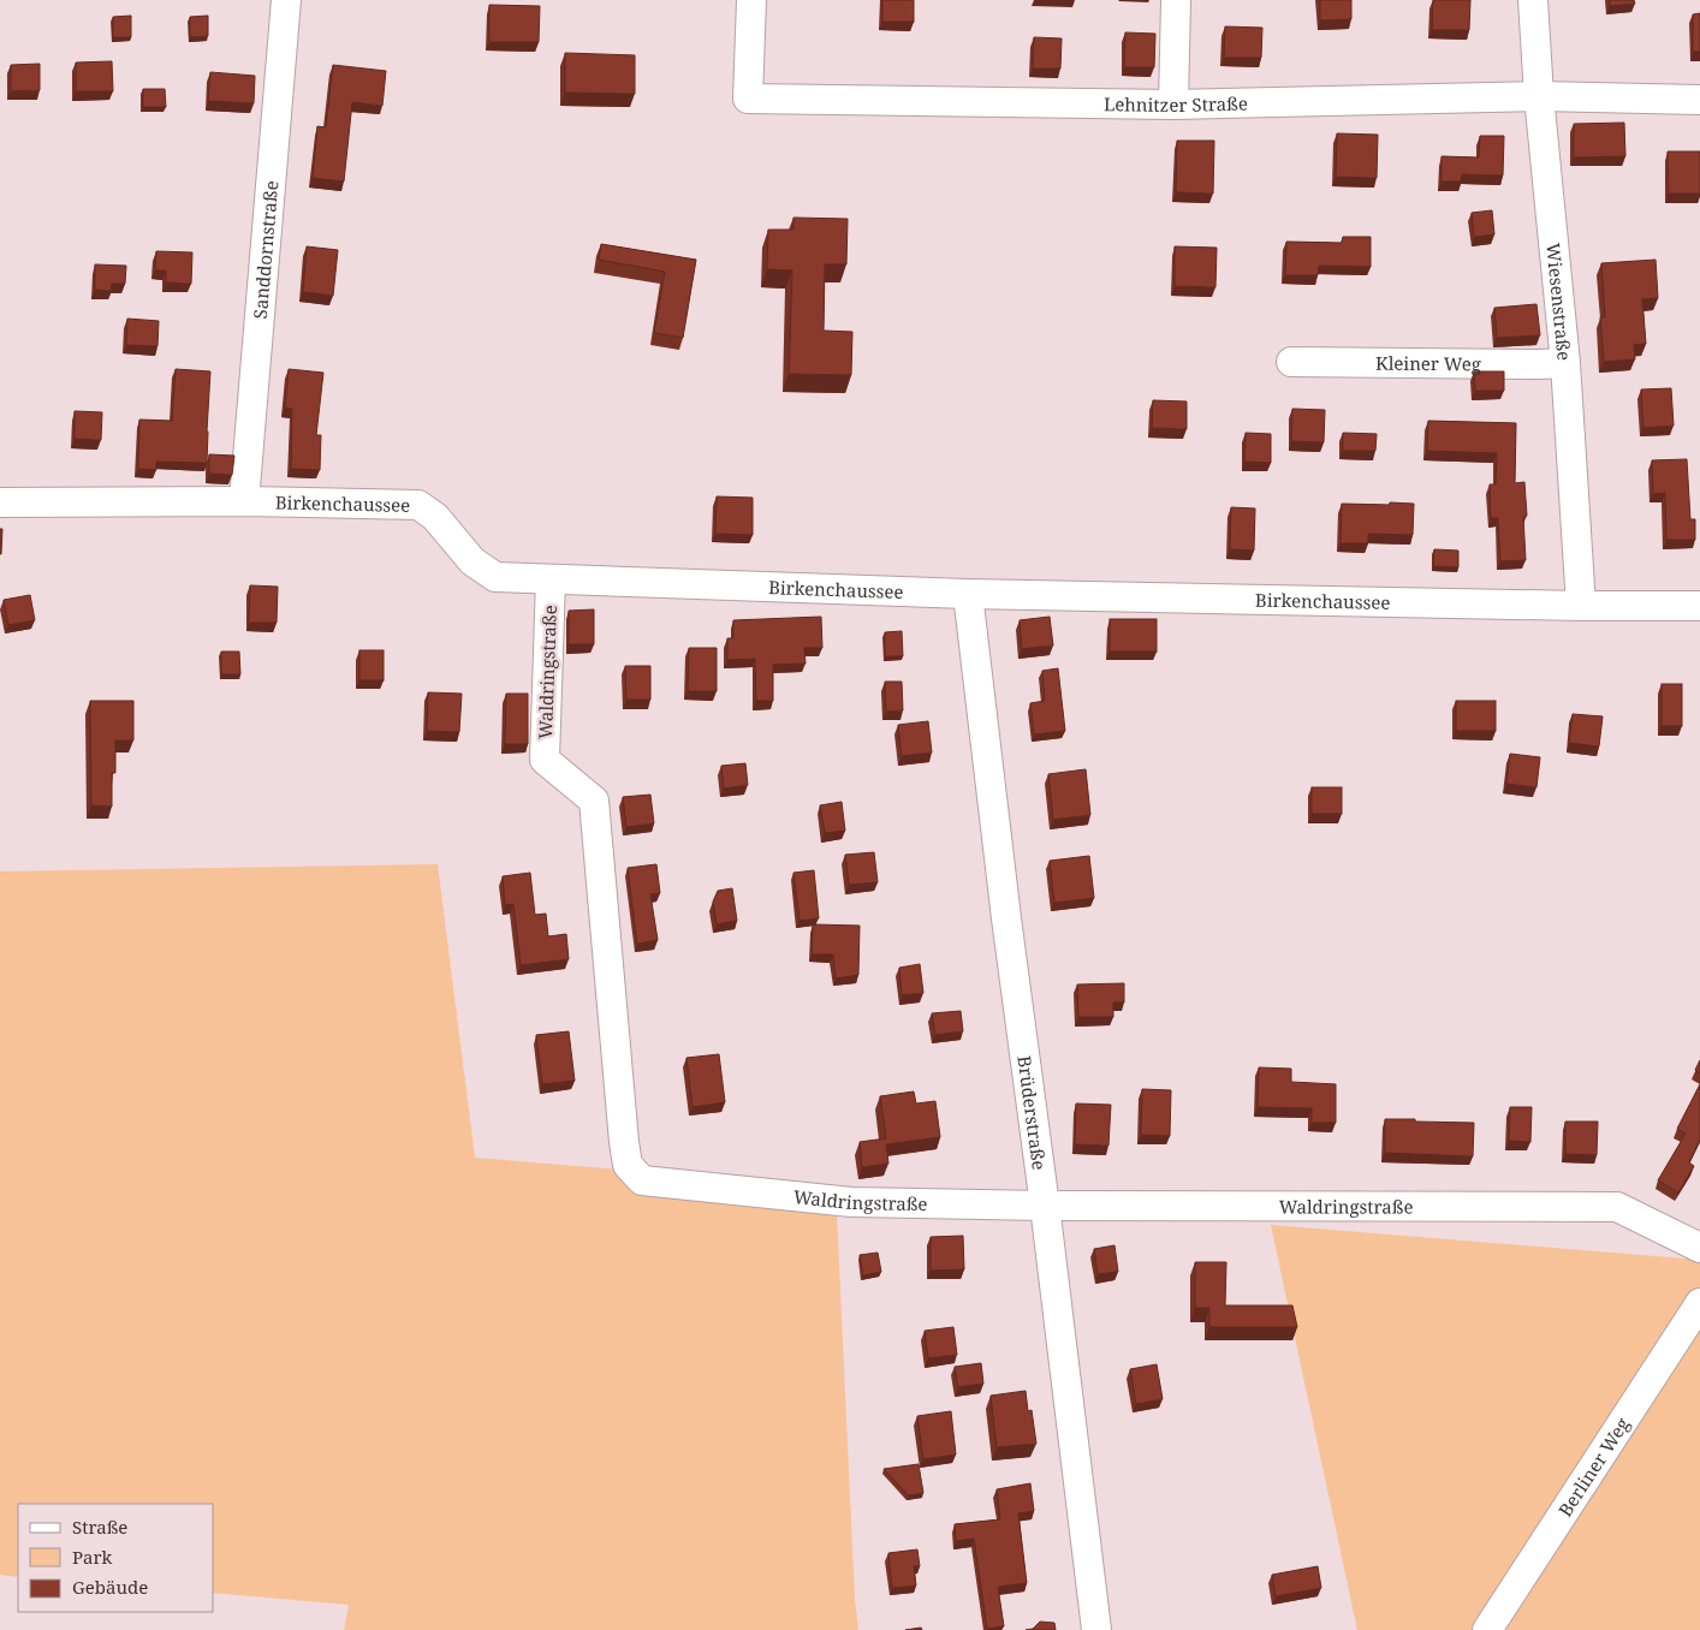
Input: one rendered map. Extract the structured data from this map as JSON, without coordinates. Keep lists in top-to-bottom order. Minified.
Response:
{"streets":{"street":["Lehnitzer Straße","Sanddornstraße","Wiesenstraße","Kleiner Weg","Birkenchaussee","Waldringstraße","Brüderstraße","Berliner Weg"]},"crossings":[["Lehnitzer Straße","Wiesenstraße"],["Sanddornstraße","Birkenchaussee"],["Wiesenstraße","Kleiner Weg"],["Wiesenstraße","Birkenchaussee"],["Birkenchaussee","Waldringstraße"],["Birkenchaussee","Brüderstraße"],["Waldringstraße","Brüderstraße"]],"legend":["Straße","Park","Gebäude"]}
